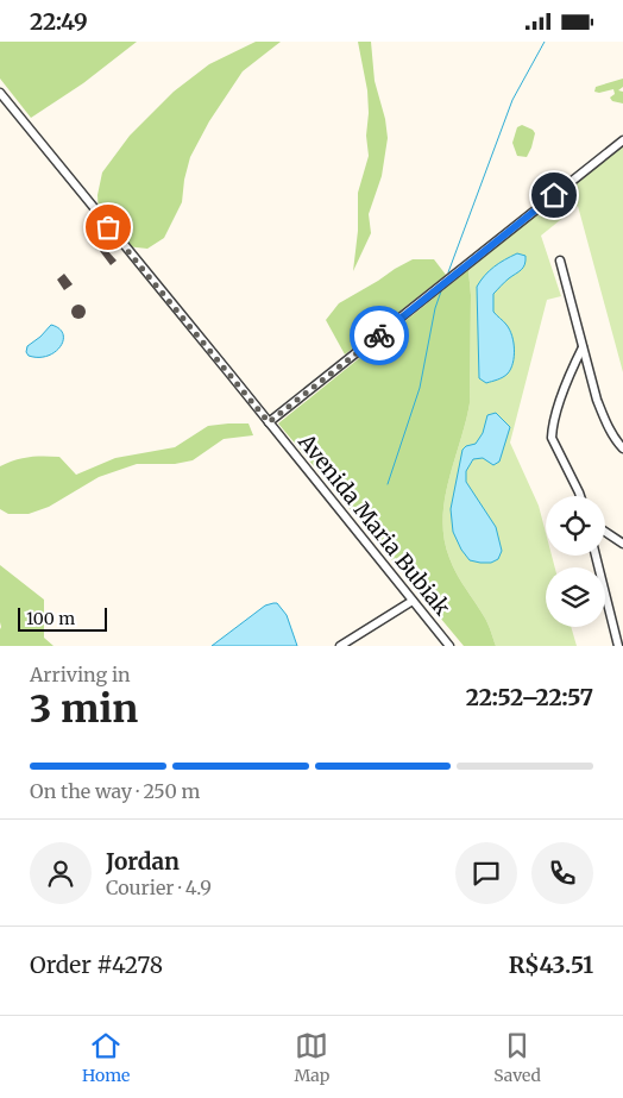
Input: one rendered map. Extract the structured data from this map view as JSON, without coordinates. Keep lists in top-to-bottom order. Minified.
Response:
{"streets":{"street":["Avenida Maria Bubiak"]},"scale_bar":"100 m","page":{"status":"22:49","scale":"100 m","heading":["3 min","Arriving in","22:52–22:57"],"panel":["Jordan","Courier · 4.9","Order #4278","R$43.51"],"bar":"On the way · 250 m","tabs":["Home","Map","Saved"]}}
